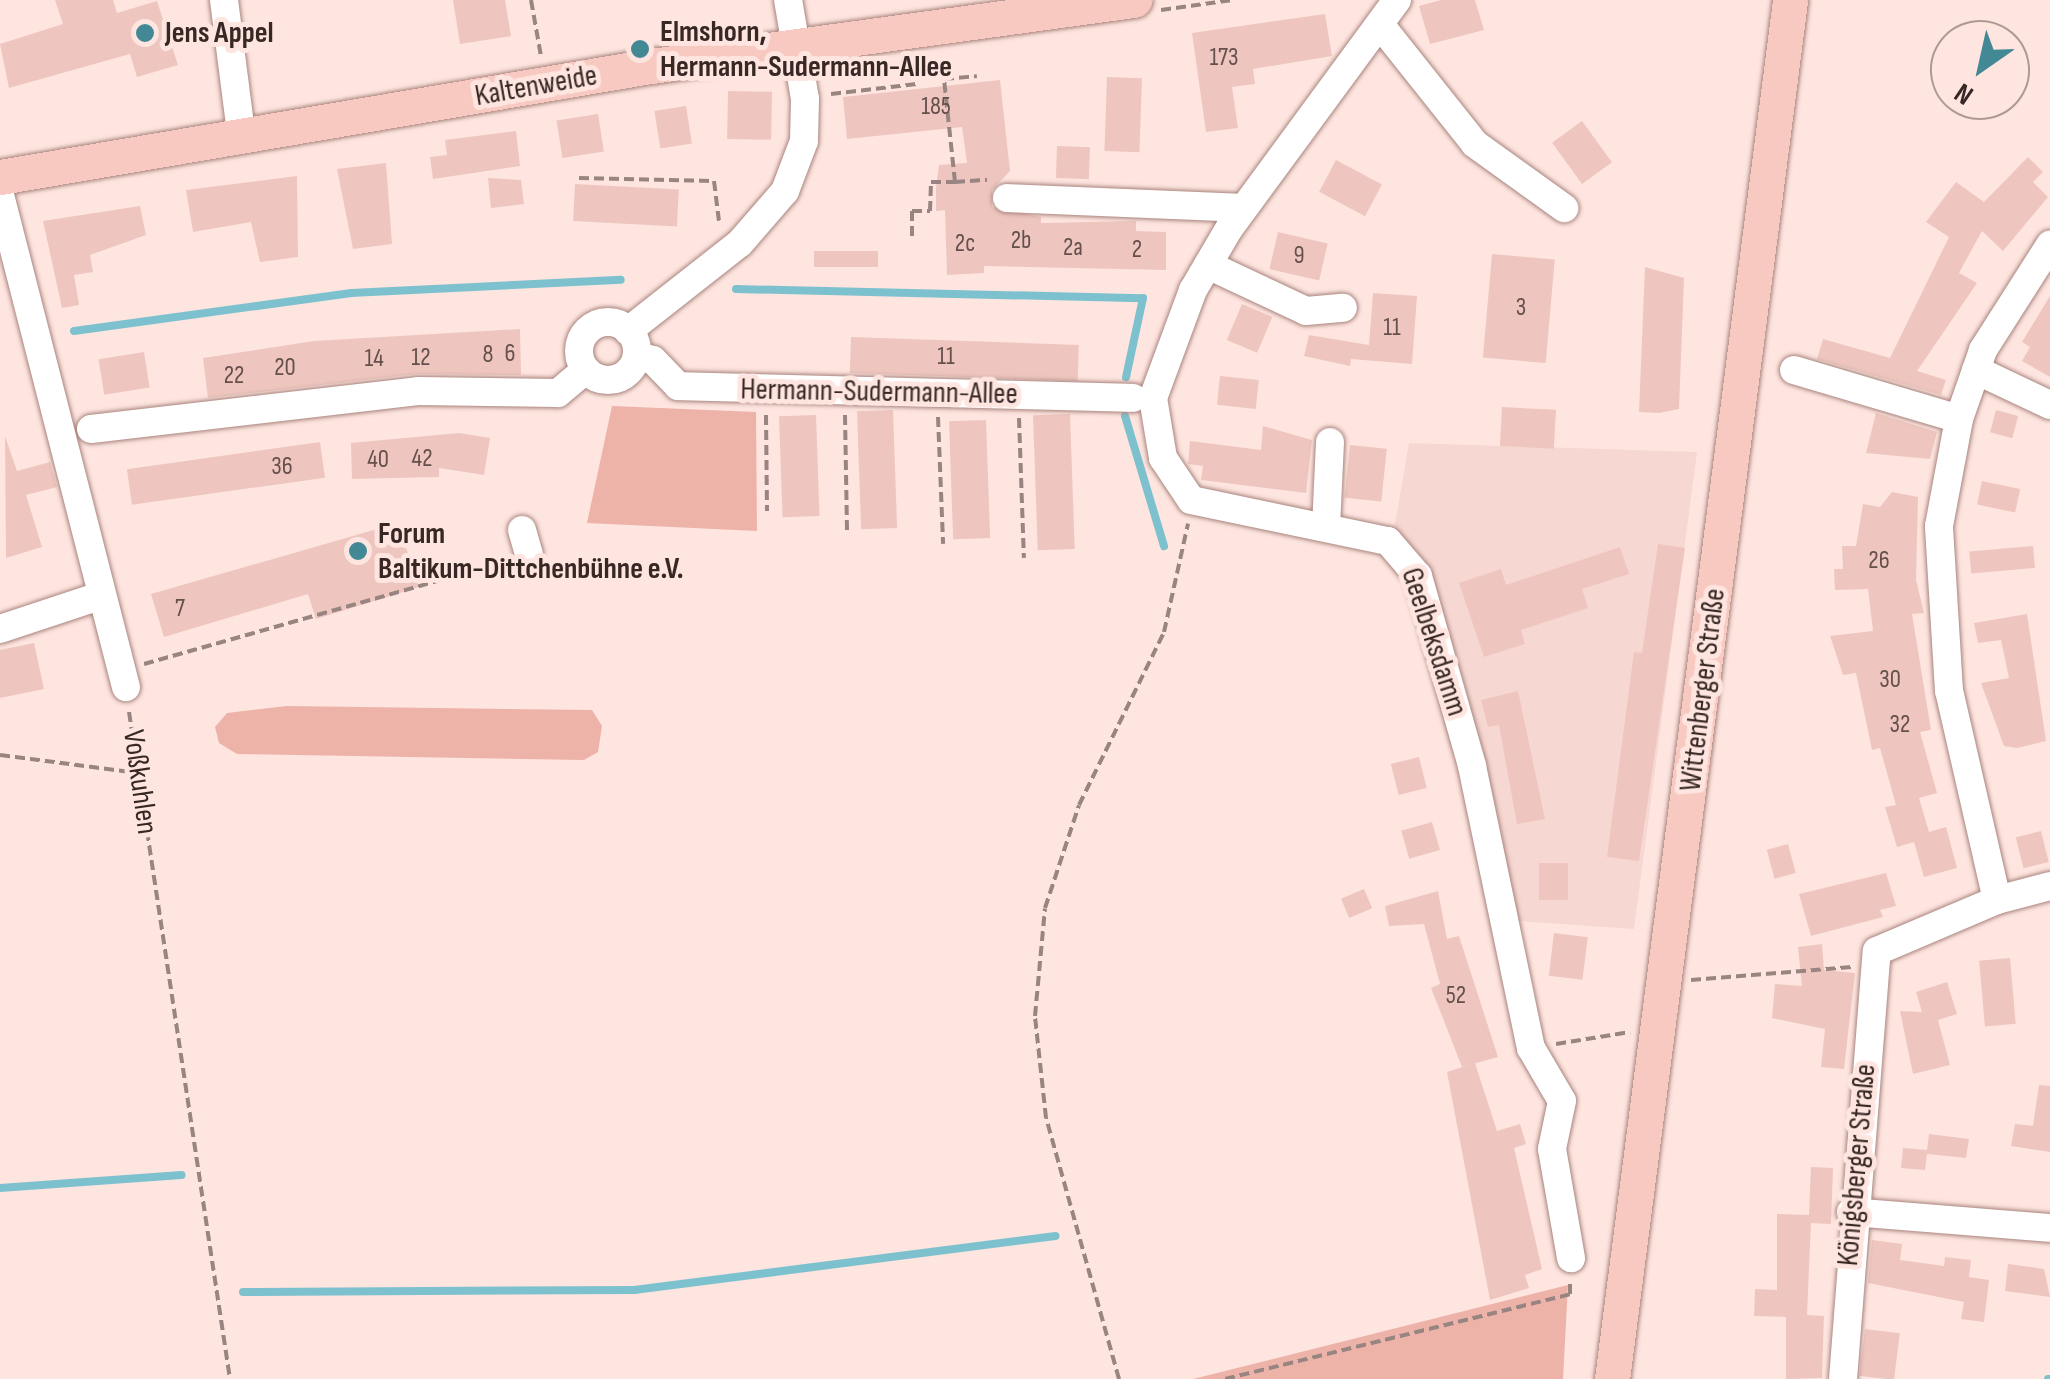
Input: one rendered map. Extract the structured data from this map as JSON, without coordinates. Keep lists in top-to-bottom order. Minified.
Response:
{"streets":{"main road":["Kaltenweide","Wittenberger Straße"],"street":["Hermann-Sudermann-Allee","Geelbeksdamm","Königsberger Straße"],"path":["Voßkuhlen"]},"places":["Jens Appel","Elmshorn, Hermann-Sudermann-Allee","Forum Baltikum-Dittchenbühne e.V."],"house_numbers":["173","185","2b","2c","2a","2","9","3","11","6","8","11","12","14","20","22","42","40","36","26","7","30","32","52"],"north":"bottom left"}
